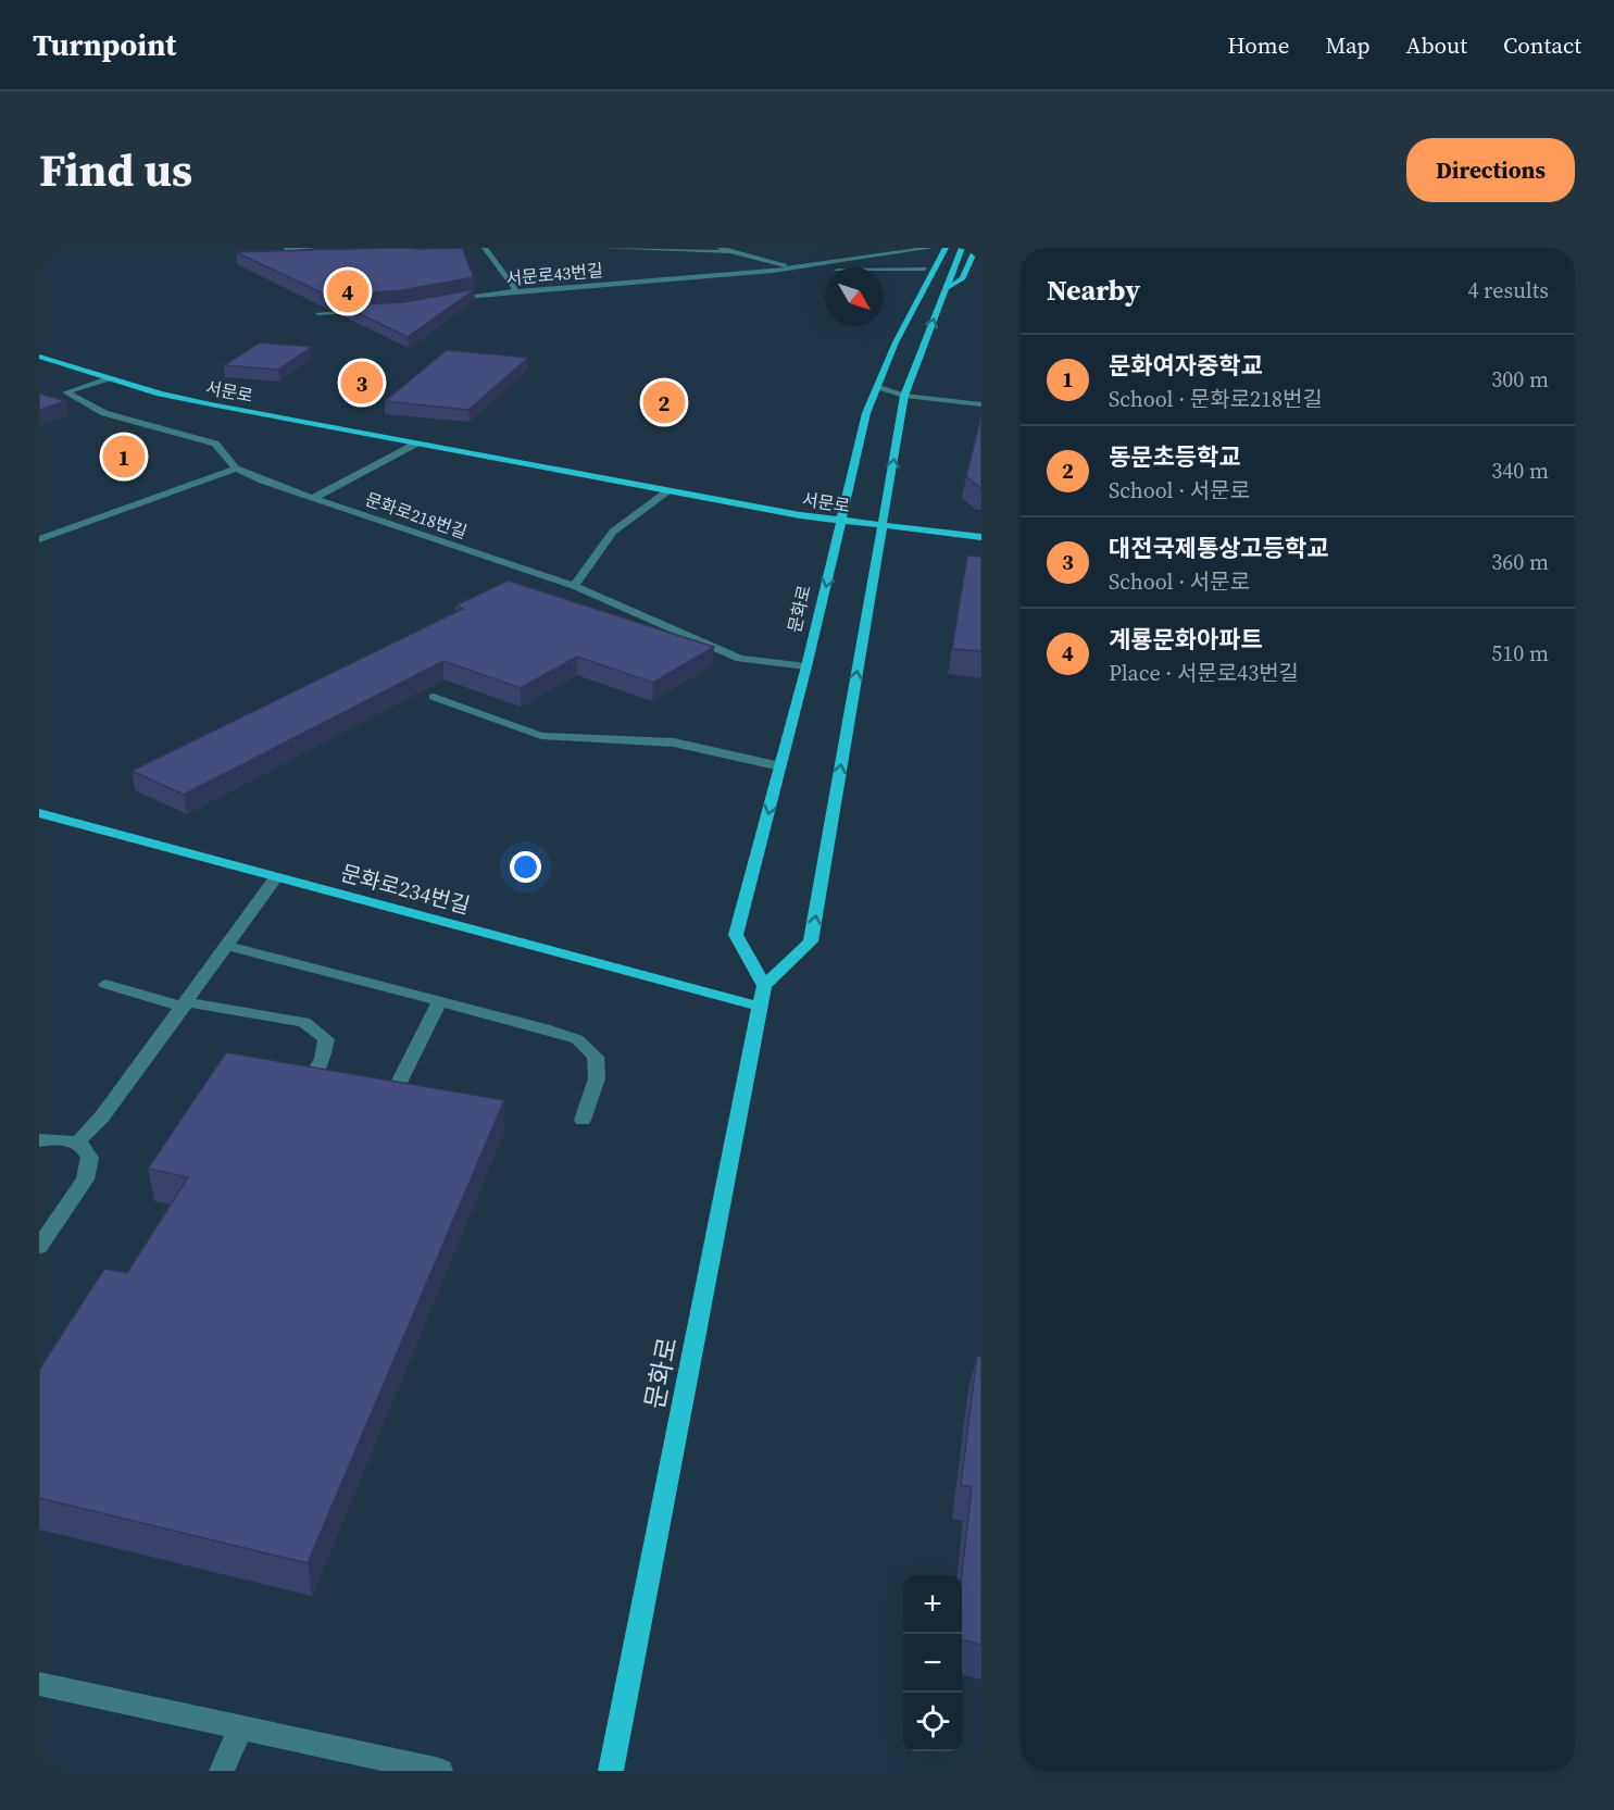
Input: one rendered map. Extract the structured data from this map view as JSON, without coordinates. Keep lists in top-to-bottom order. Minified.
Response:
{"streets":{"main road":["서문로","문화로","문화로234번길"],"street":["서문로43번길","문화로218번길"]},"crossings":[["서문로","문화로218번길"],["서문로","문화로"],["문화로218번길","문화로"],["문화로","문화로234번길"]],"north":"bottom right","page":{"header":"Turnpoint","nav":["Home","Map","About","Contact"],"title":"Find us","buttons":"Directions","heading":["Nearby","4 results"],"pins":["4","3","2","1"],"list":[{"mark":"1","name":"문화여자중학교","note":"School · 문화로218번길","value":"300 m"},{"mark":"2","name":"동문초등학교","note":"School · 서문로","value":"340 m"},{"mark":"3","name":"대전국제통상고등학교","note":"School · 서문로","value":"360 m"},{"mark":"4","name":"계룡문화아파트","note":"Place · 서문로43번길","value":"510 m"}],"map_buttons":["+","−"]}}
